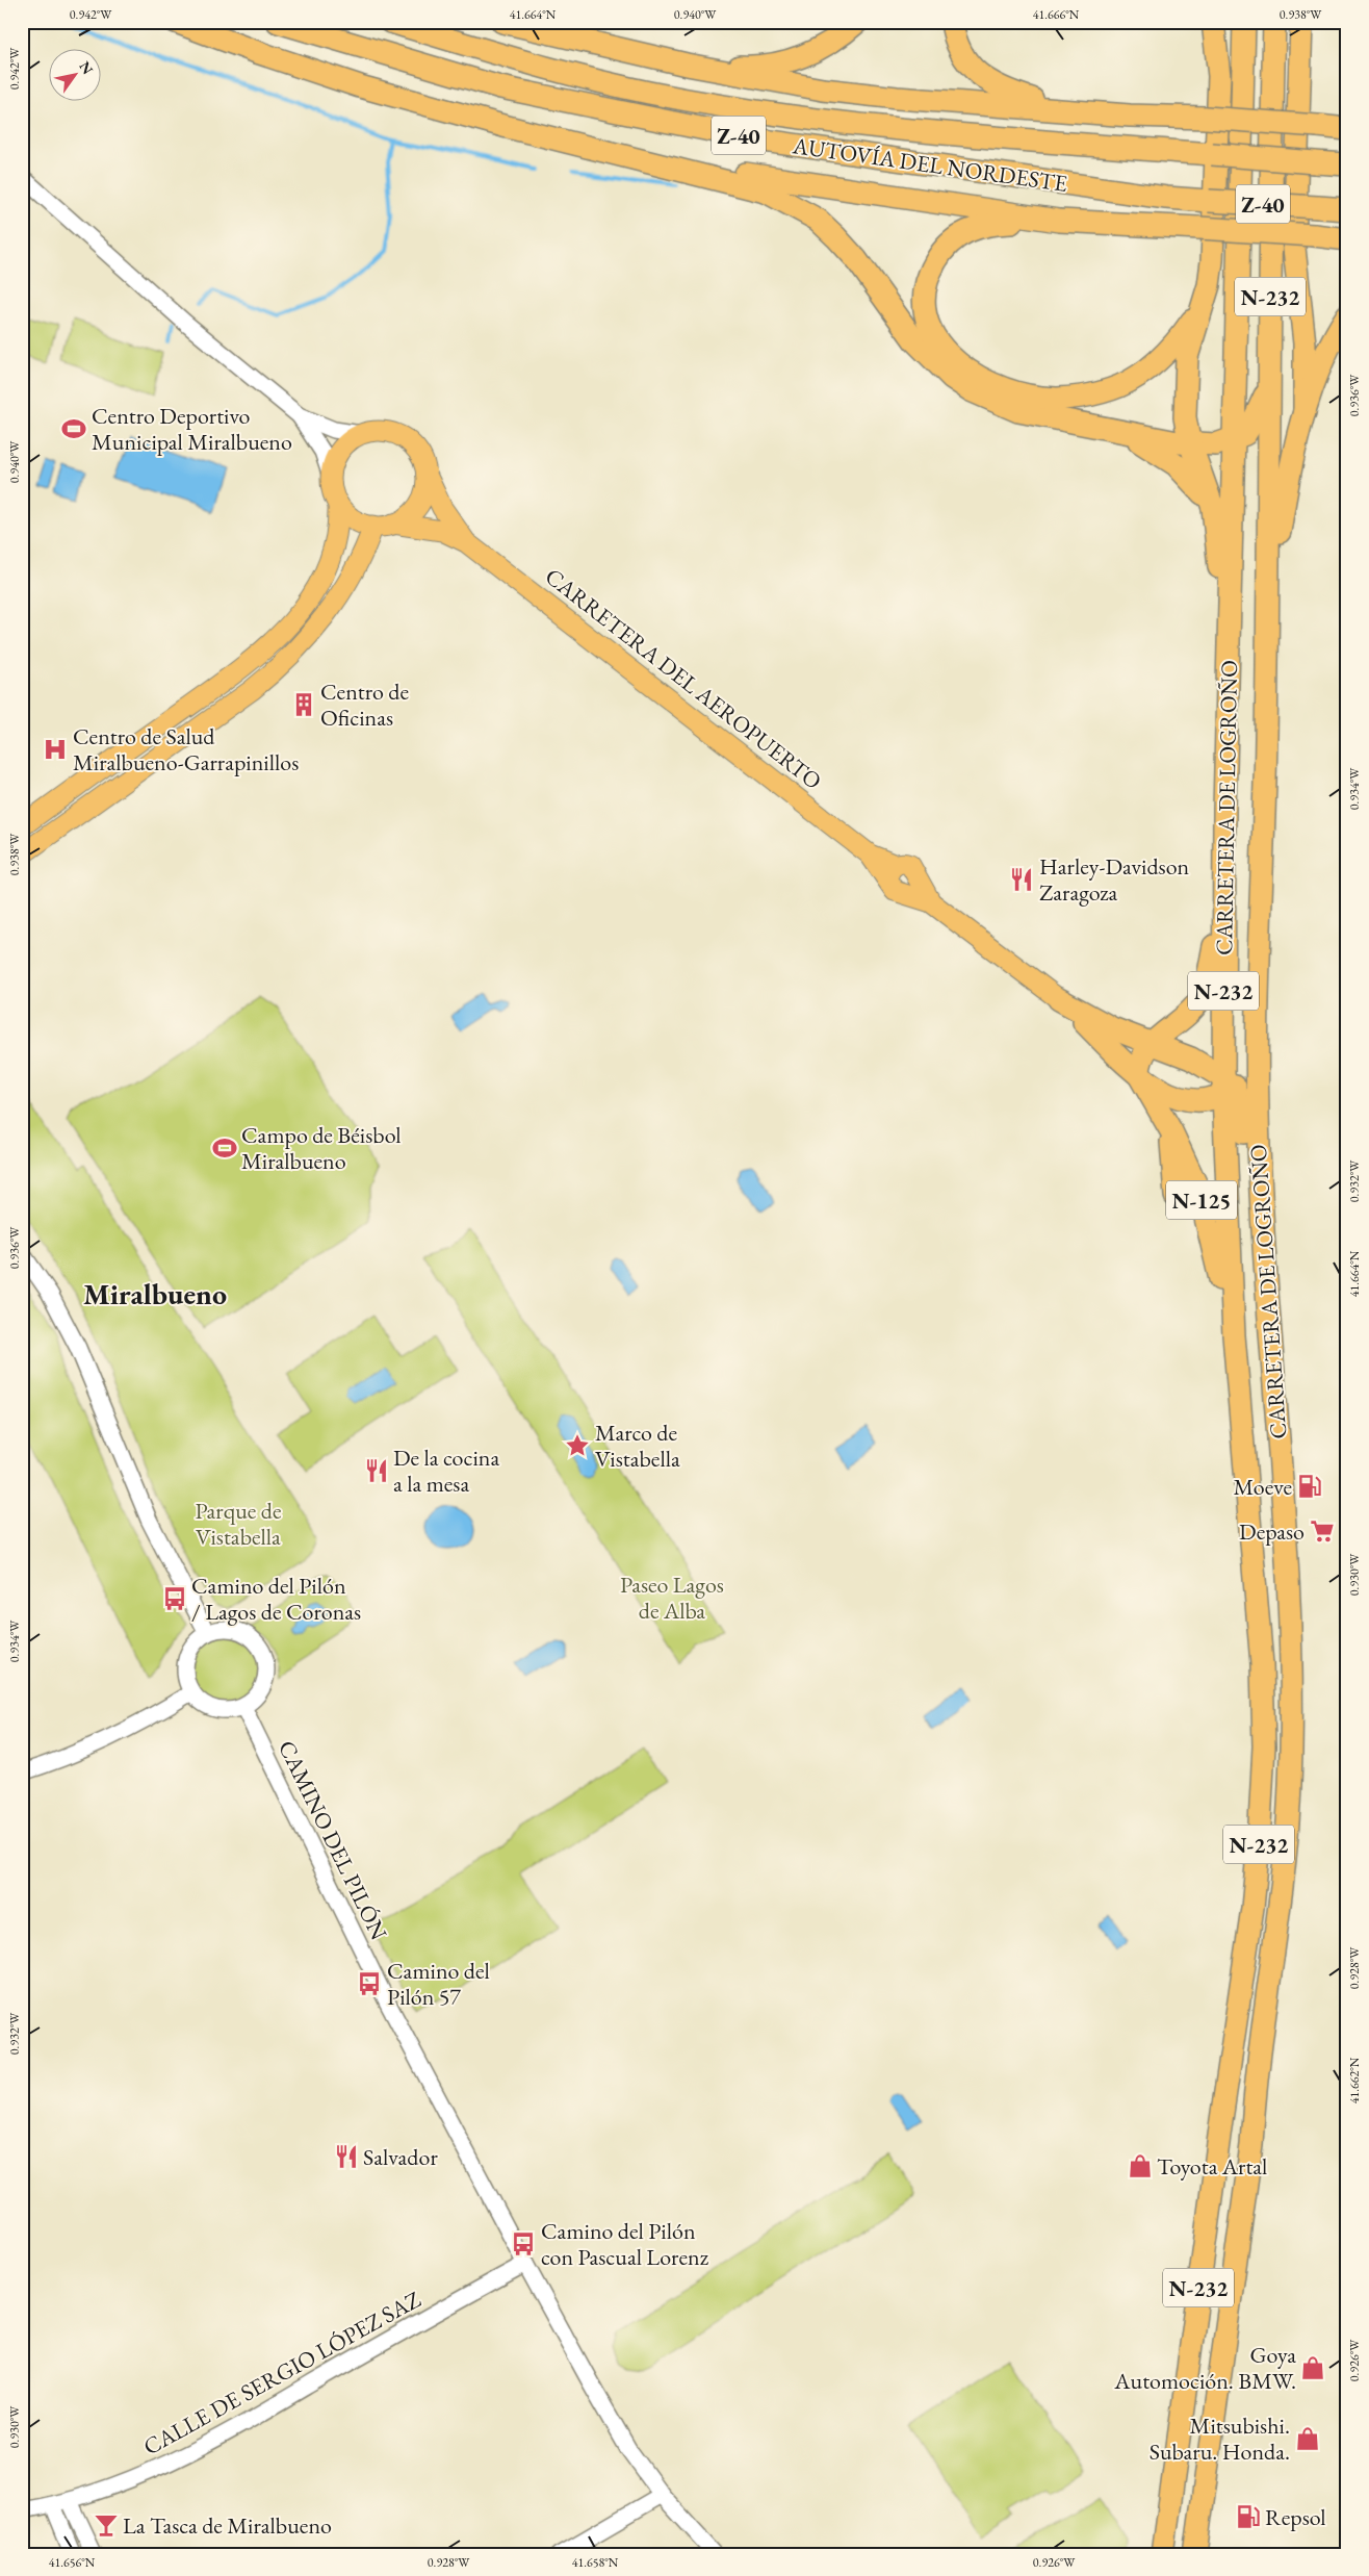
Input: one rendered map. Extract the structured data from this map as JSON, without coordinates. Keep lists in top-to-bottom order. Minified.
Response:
{"streets":{"highway":["Z-40","AUTOVÍA DEL NORDESTE","N-232","CARRETERA DE LOGROÑO","N-125"],"main road":["CARRETERA DEL AEROPUERTO"],"street":["CAMINO DEL PILÓN","CALLE DE SERGIO LÓPEZ SAZ"]},"crossings":[["CARRETERA DEL AEROPUERTO","N-125"],["CARRETERA DE LOGROÑO","N-125"],["CAMINO DEL PILÓN","CALLE DE SERGIO LÓPEZ SAZ"]],"districts":["Miralbueno"],"parks":["Parque de Vistabella","Paseo Lagos de Alba"],"places":{"sports":["Centro Deportivo Municipal Miralbueno","Campo de Béisbol Miralbueno"],"building":["Centro de Oficinas"],"hospital":["Centro de Salud Miralbueno-Garrapinillos"],"restaurant":["Harley-Davidson Zaragoza","De la cocina a la mesa","Salvador"],"place":["Marco de Vistabella"],"fuel station":["Moeve","Repsol"],"supermarket":["Depaso"],"bus stop":["Camino del Pilón / Lagos de Coronas","Camino del Pilón 57","Camino del Pilón con Pascual Lorenz"],"shop":["Toyota Artal","Goya Automoción. BMW.","Mitsubishi. Subaru. Honda."],"bar":["La Tasca de Miralbueno"]},"north":"top right","coordinates":["0.942°W","41.664°N","0.940°W","41.666°N","0.938°W","0.936°W","0.934°W","0.932°W","0.930°W","0.928°W","41.662°N","0.926°W","41.656°N","41.658°N"]}
